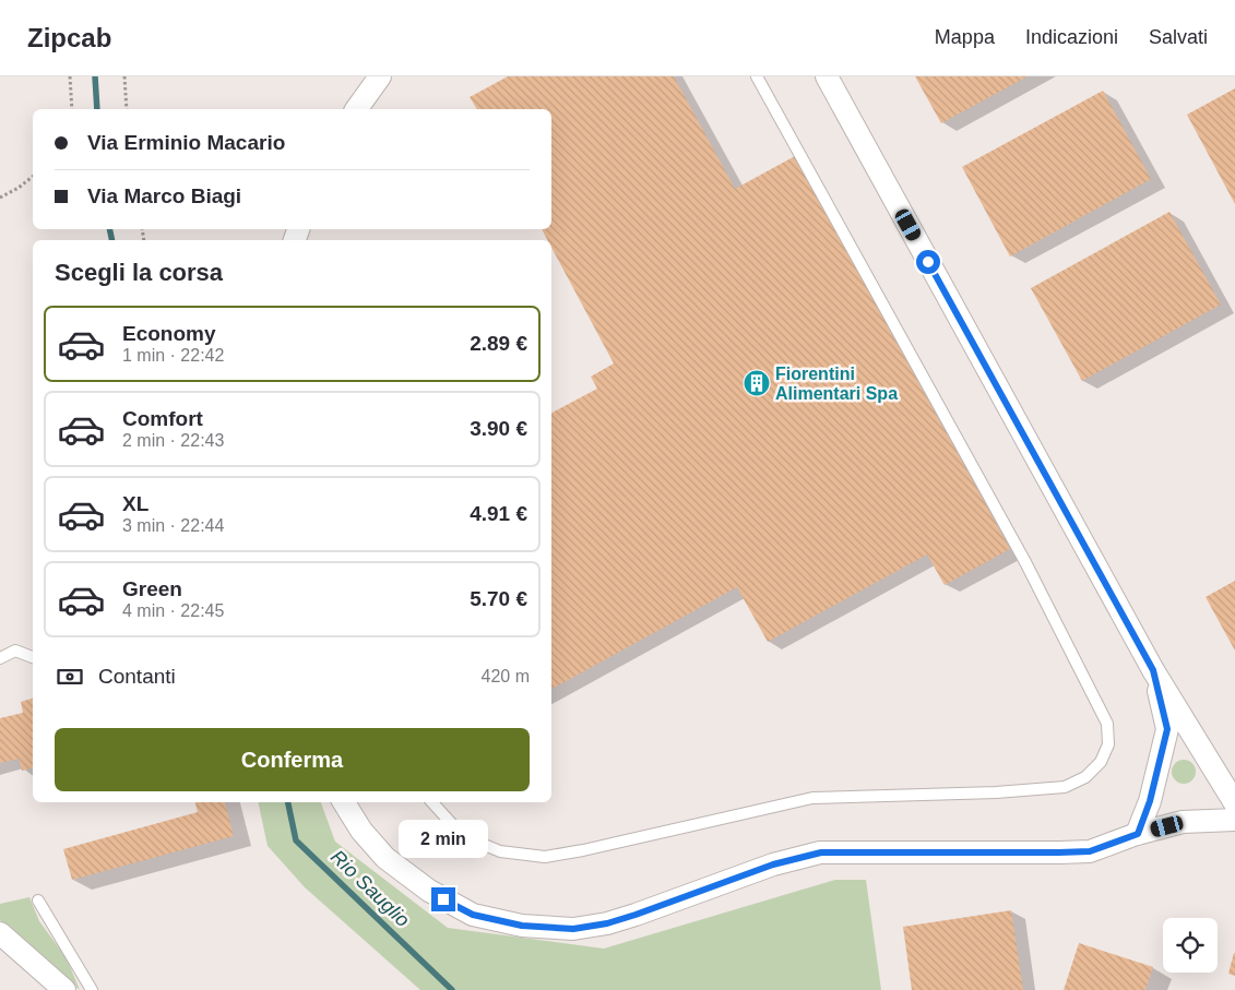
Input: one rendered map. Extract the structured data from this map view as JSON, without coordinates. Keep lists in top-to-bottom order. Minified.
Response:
{"water":["Rio Sauglio"],"places":{"building":["Fiorentini Alimentari Spa"]},"page":{"header":"Zipcab","nav":["Mappa","Indicazioni","Salvati"],"banner":["Via Erminio Macario","Via Marco Biagi"],"heading":"Scegli la corsa","list":[{"name":"Economy","note":"1 min · 22:42","value":"2.89 €"},{"name":"Comfort","note":"2 min · 22:43","value":"3.90 €"},{"name":"XL","note":"3 min · 22:44","value":"4.91 €"},{"name":"Green","note":"4 min · 22:45","value":"5.70 €"}],"pay":["Contanti","420 m"],"buttons":"Conferma","bubble":"2 min"}}
